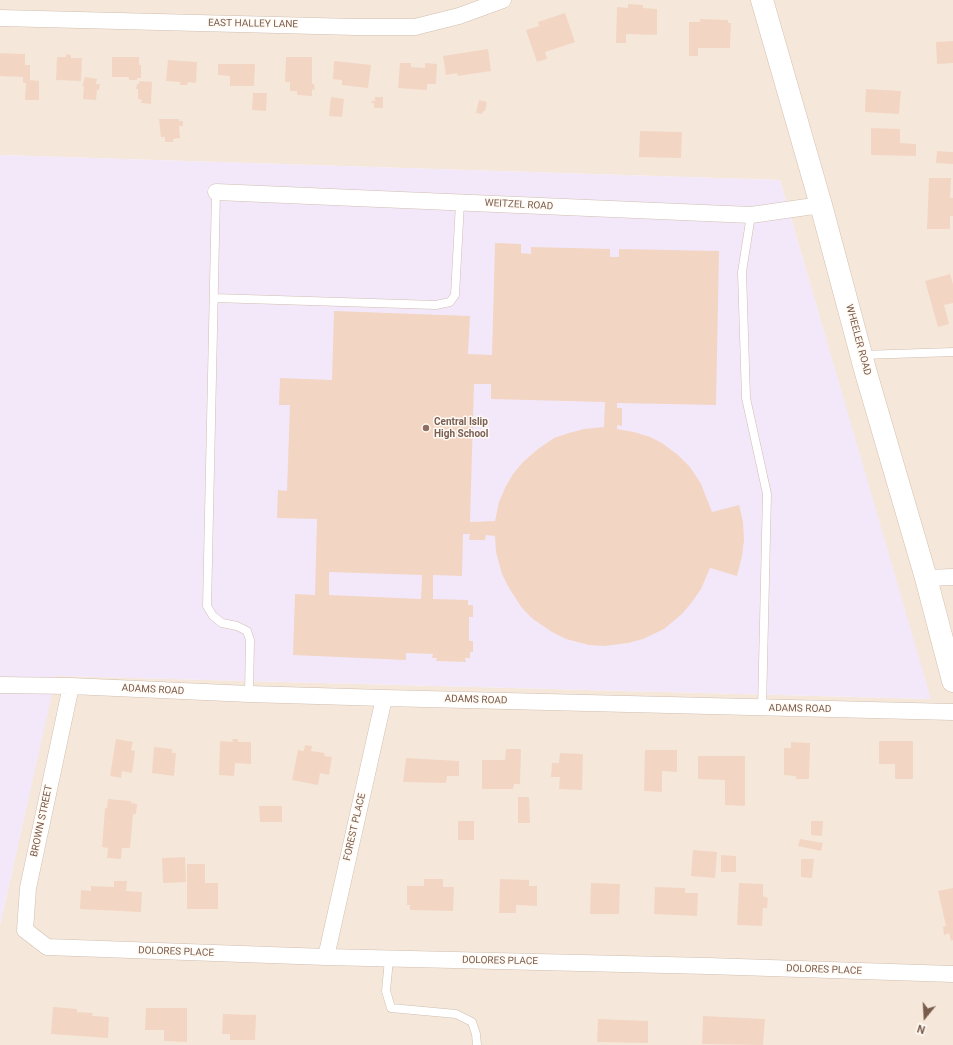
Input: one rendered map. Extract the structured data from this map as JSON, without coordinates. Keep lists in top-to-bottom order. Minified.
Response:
{"streets":{"main road":["WHEELER ROAD"],"street":["EAST HALLEY LANE","WEITZEL ROAD","ADAMS ROAD","BROWN STREET","FOREST PLACE","DOLORES PLACE"]},"crossings":[["WEITZEL ROAD","WHEELER ROAD"],["ADAMS ROAD","BROWN STREET"],["ADAMS ROAD","FOREST PLACE"],["BROWN STREET","DOLORES PLACE"],["FOREST PLACE","DOLORES PLACE"]],"places":["Central Islip High School"],"north":"bottom"}
